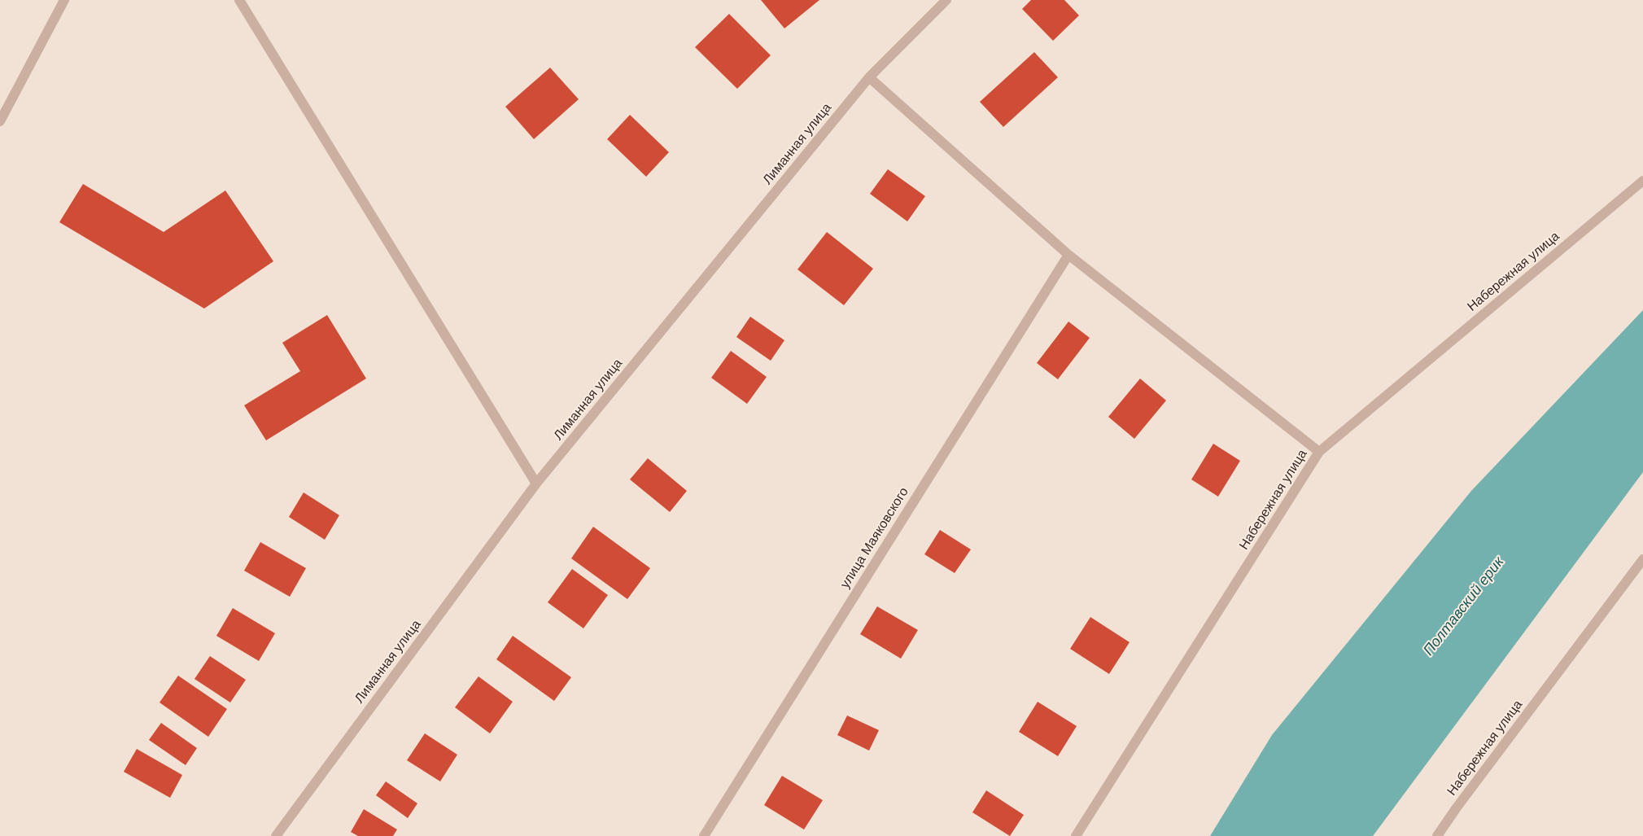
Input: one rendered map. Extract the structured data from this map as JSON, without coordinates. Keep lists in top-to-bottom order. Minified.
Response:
{"streets":{"street":["Лиманная улица","Набережная улица","улица Маяковского"]},"water":["Полтавский ерик"]}
